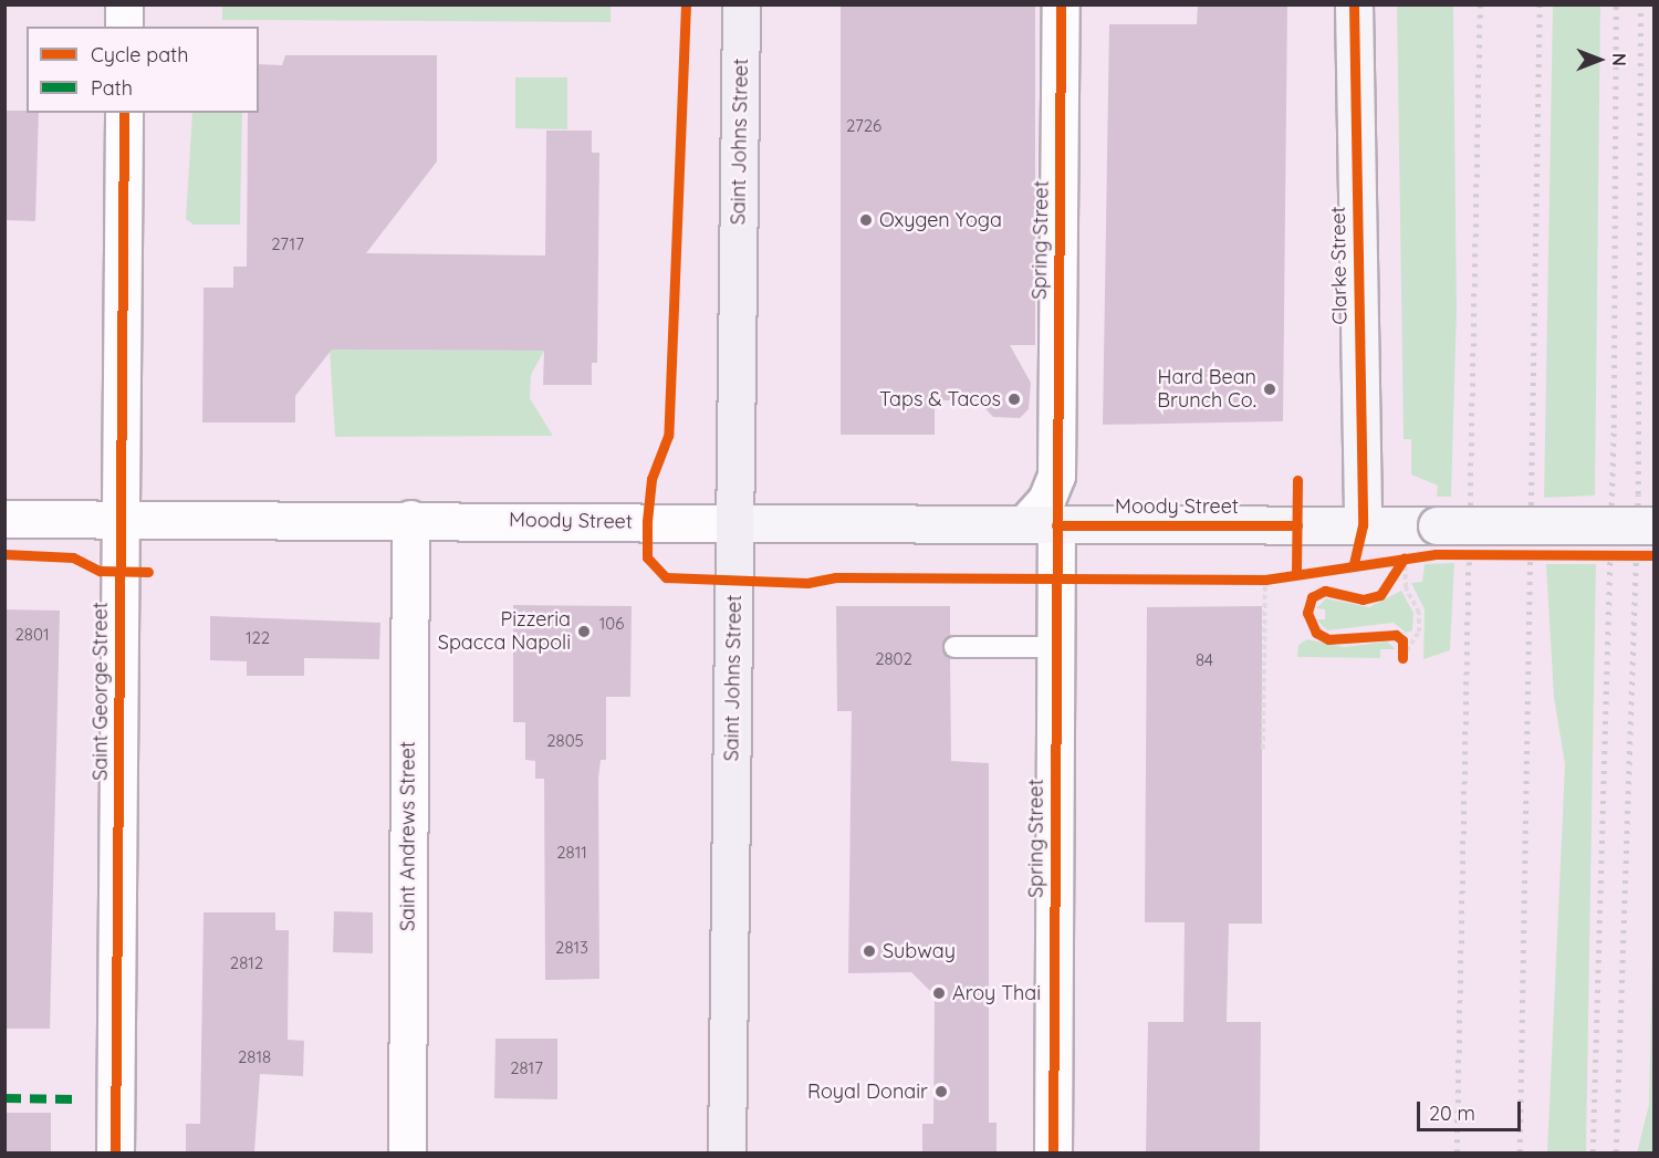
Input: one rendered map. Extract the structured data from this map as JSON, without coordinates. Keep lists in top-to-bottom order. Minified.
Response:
{"streets":{"main road":["Saint Johns Street","Clarke Street","Moody Street"],"street":["Spring Street","Saint George Street","Saint Andrews Street"]},"crossings":[["Saint Johns Street","Moody Street"],["Spring Street","Moody Street"],["Clarke Street","Moody Street"],["Moody Street","Saint George Street"],["Moody Street","Saint Andrews Street"]],"places":["Oxygen Yoga","Hard Bean Brunch Co.","Taps & Tacos","Pizzeria Spacca Napoli","Subway","Aroy Thai","Royal Donair"],"house_numbers":["2726","2717","106","2801","122","2802","84","2805","2811","2813","2812","2818","2817"],"legend":["Cycle path","Path"],"scale_bar":"20 m","north":"right"}
